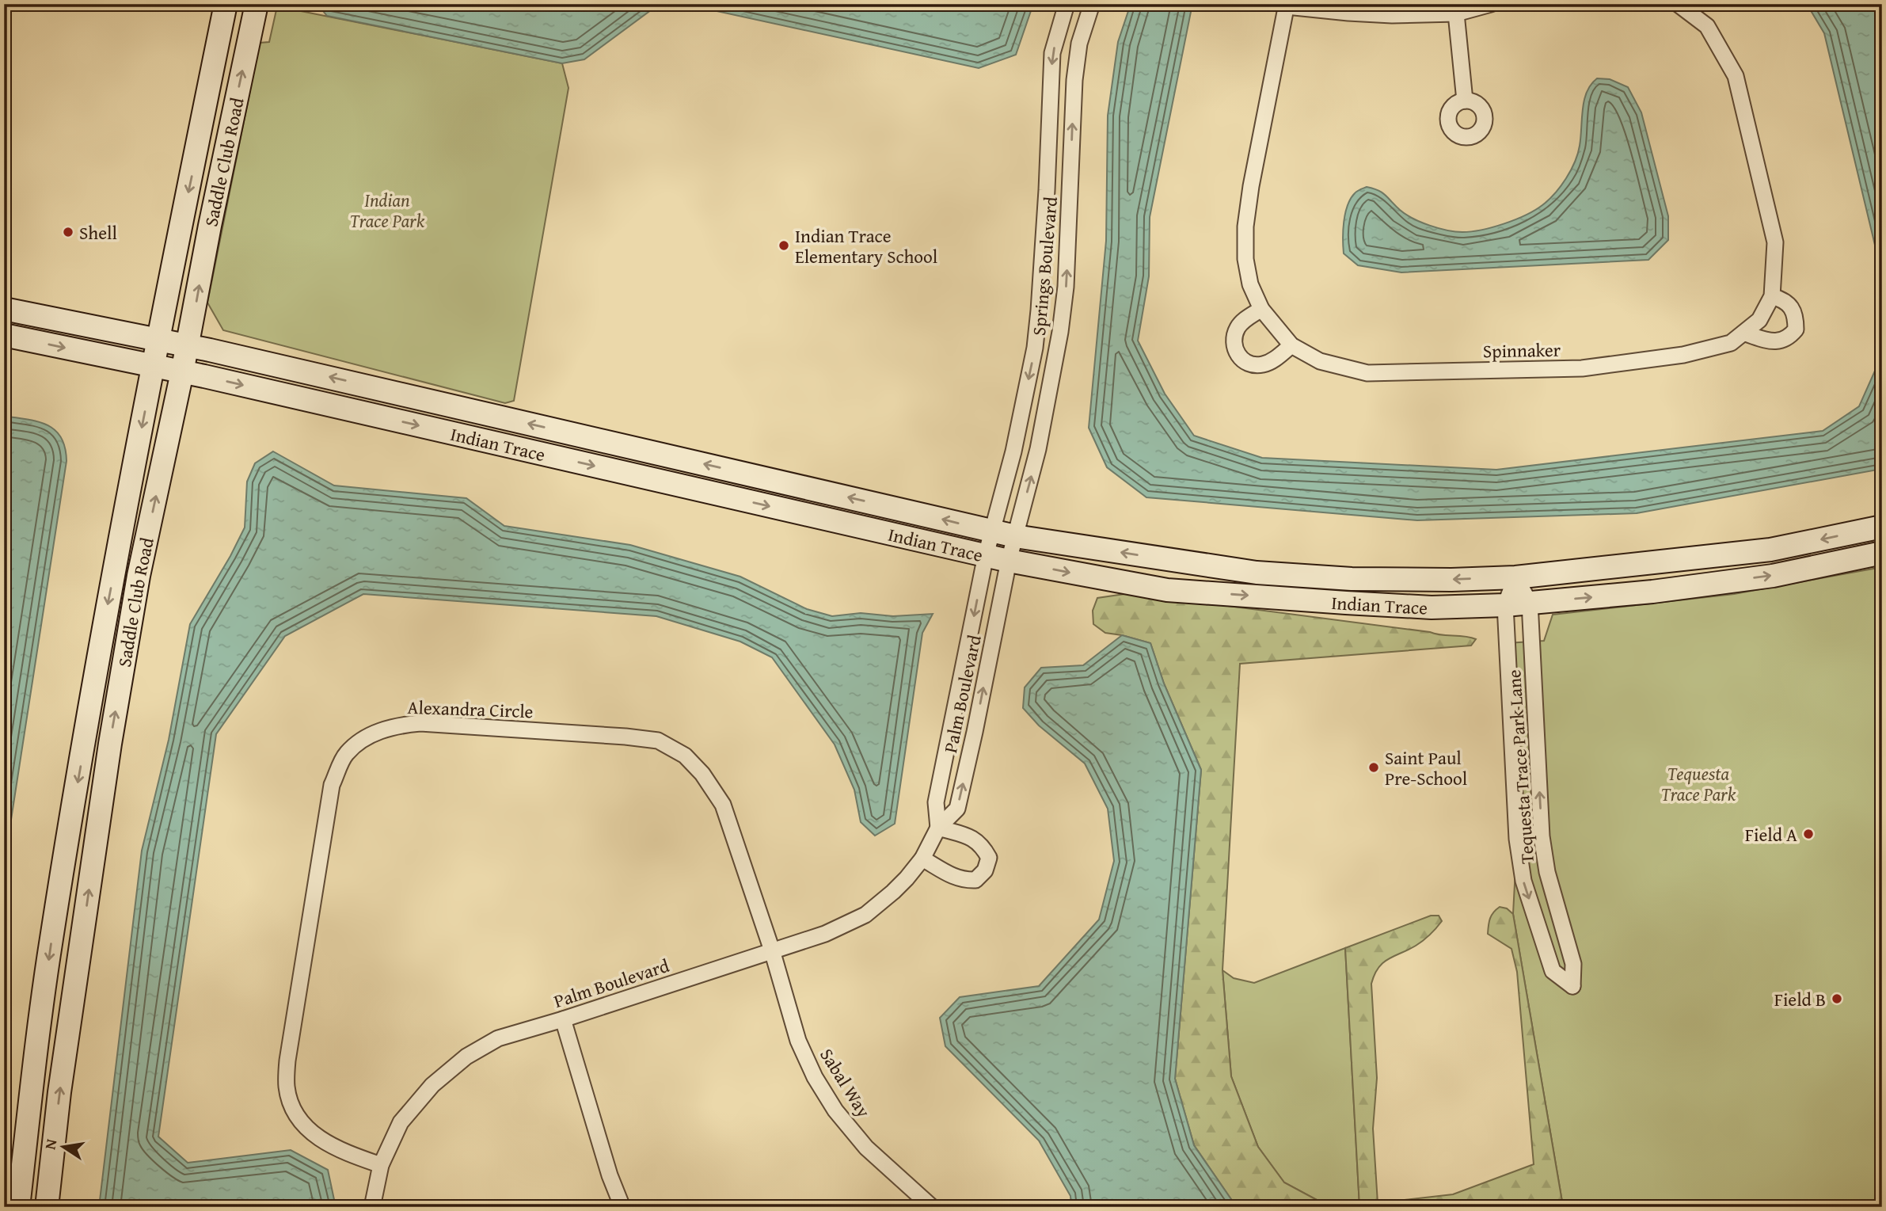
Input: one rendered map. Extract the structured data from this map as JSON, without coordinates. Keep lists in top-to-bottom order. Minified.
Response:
{"streets":{"main road":["Saddle Club Road","Indian Trace"],"street":["Springs Boulevard","Spinnaker","Palm Boulevard","Alexandra Circle","Tequesta Trace Park Lane","Sabal Way"]},"crossings":[["Saddle Club Road","Indian Trace"],["Springs Boulevard","Indian Trace"],["Springs Boulevard","Palm Boulevard"],["Indian Trace","Palm Boulevard"],["Indian Trace","Tequesta Trace Park Lane"],["Palm Boulevard","Alexandra Circle"],["Palm Boulevard","Sabal Way"],["Alexandra Circle","Sabal Way"]],"parks":["Indian Trace Park","Tequesta Trace Park"],"places":["Shell","Indian Trace Elementary School","Saint Paul Pre-School","Field A","Field B"],"north":"left"}
